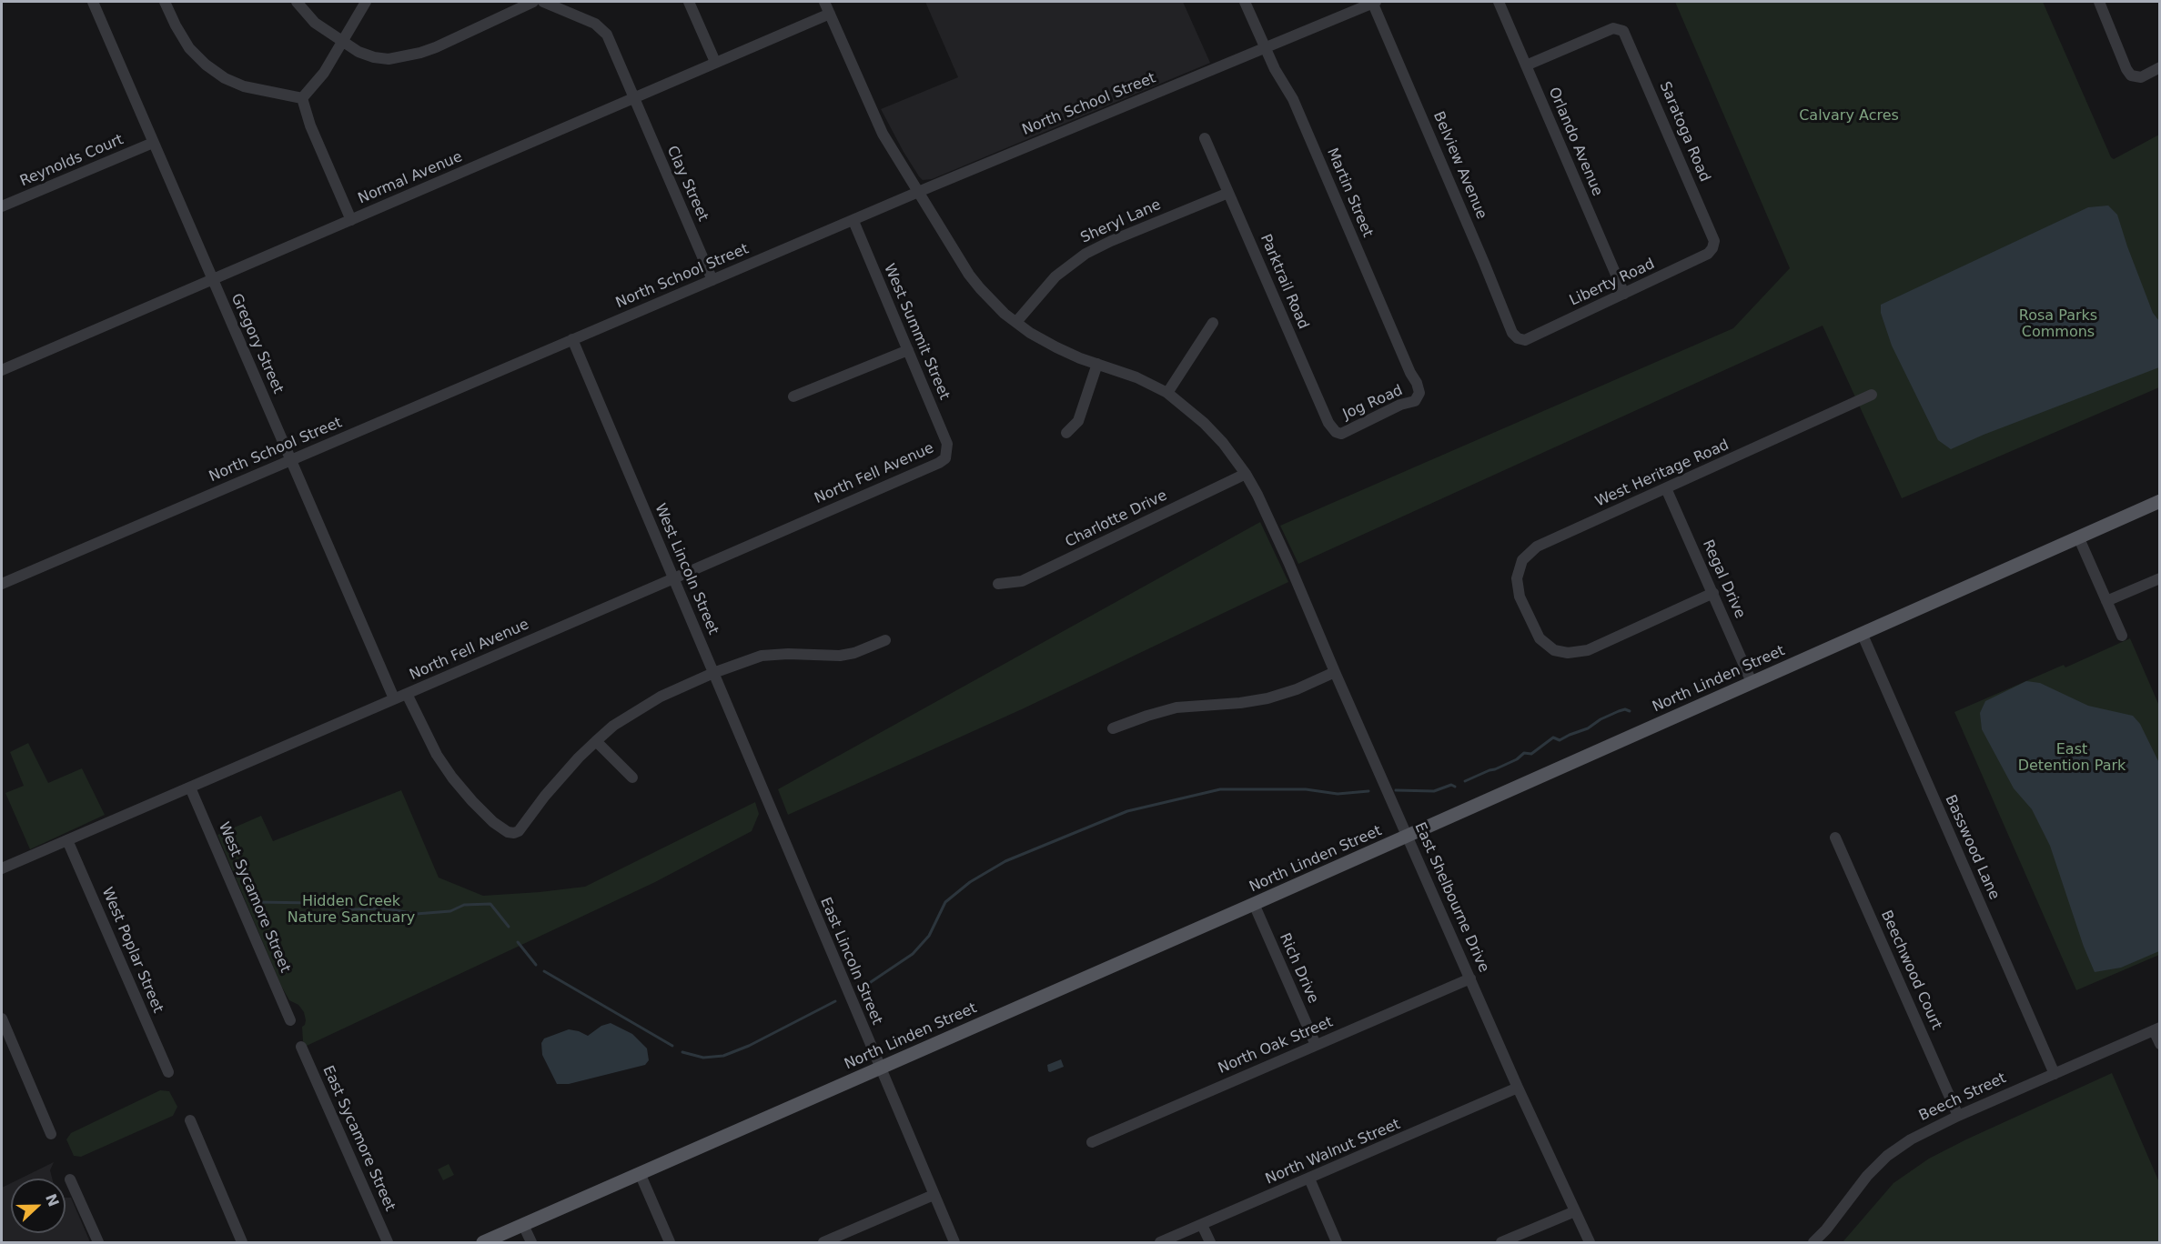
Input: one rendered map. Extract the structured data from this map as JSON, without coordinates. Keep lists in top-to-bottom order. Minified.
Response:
{"streets":{"main road":["North Linden Street"],"street":["North School Street","Saratoga Road","Orlando Avenue","Reynolds Court","Belview Avenue","Normal Avenue","Clay Street","Martin Street","Sheryl Lane","Parktrail Road","Liberty Road","West Summit Street","Gregory Street","Jog Road","North Fell Avenue","West Heritage Road","Charlotte Drive","West Lincoln Street","Regal Drive","Basswood Lane","West Sycamore Street","East Shelbourne Drive","West Poplar Street","East Lincoln Street","Rich Drive","Beechwood Court","North Oak Street","Beech Street","East Sycamore Street","North Walnut Street"]},"crossings":[["North School Street","Belview Avenue"],["North School Street","Clay Street"],["North School Street","Martin Street"],["North School Street","West Summit Street"],["North School Street","Gregory Street"],["North School Street","West Lincoln Street"],["North School Street","East Shelbourne Drive"],["Saratoga Road","Orlando Avenue"],["Saratoga Road","Liberty Road"],["Orlando Avenue","Liberty Road"],["Reynolds Court","Gregory Street"],["Belview Avenue","Liberty Road"],["Normal Avenue","Clay Street"],["Normal Avenue","Gregory Street"],["Martin Street","Jog Road"],["Sheryl Lane","Parktrail Road"],["Sheryl Lane","East Shelbourne Drive"],["Parktrail Road","Jog Road"],["West Summit Street","North Fell Avenue"],["Gregory Street","North Fell Avenue"],["North Fell Avenue","West Lincoln Street"],["North Fell Avenue","West Sycamore Street"],["North Fell Avenue","West Poplar Street"],["West Heritage Road","Regal Drive"],["Charlotte Drive","East Shelbourne Drive"],["West Lincoln Street","East Lincoln Street"],["Regal Drive","North Linden Street"],["North Linden Street","Basswood Lane"],["North Linden Street","East Shelbourne Drive"],["North Linden Street","East Lincoln Street"],["North Linden Street","Rich Drive"],["Basswood Lane","Beech Street"],["East Shelbourne Drive","North Oak Street"],["East Shelbourne Drive","North Walnut Street"],["Rich Drive","North Oak Street"],["Beechwood Court","Beech Street"]],"parks":["Calvary Acres","Rosa Parks Commons","East Detention Park","Hidden Creek Nature Sanctuary"],"north":"right"}
